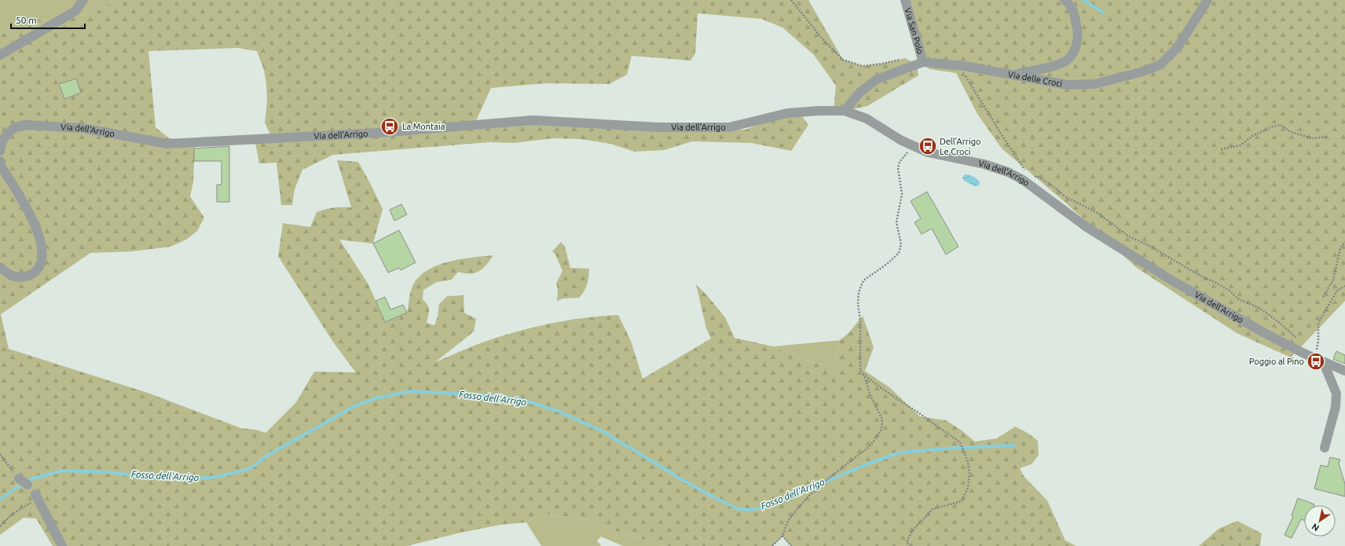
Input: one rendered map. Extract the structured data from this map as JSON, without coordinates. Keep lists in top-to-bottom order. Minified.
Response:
{"streets":{"street":["Via San Polo","Via delle Croci","Via dell'Arrigo"]},"crossings":[["Via San Polo","Via delle Croci"],["Via delle Croci","Via dell'Arrigo"]],"water":["Fosso dell'Arrigo"],"places":{"bus stop":["La Montaia","Dell'Arrigo Le Croci","Poggio al Pino"]},"scale_bar":"50 m","north":"bottom left"}
